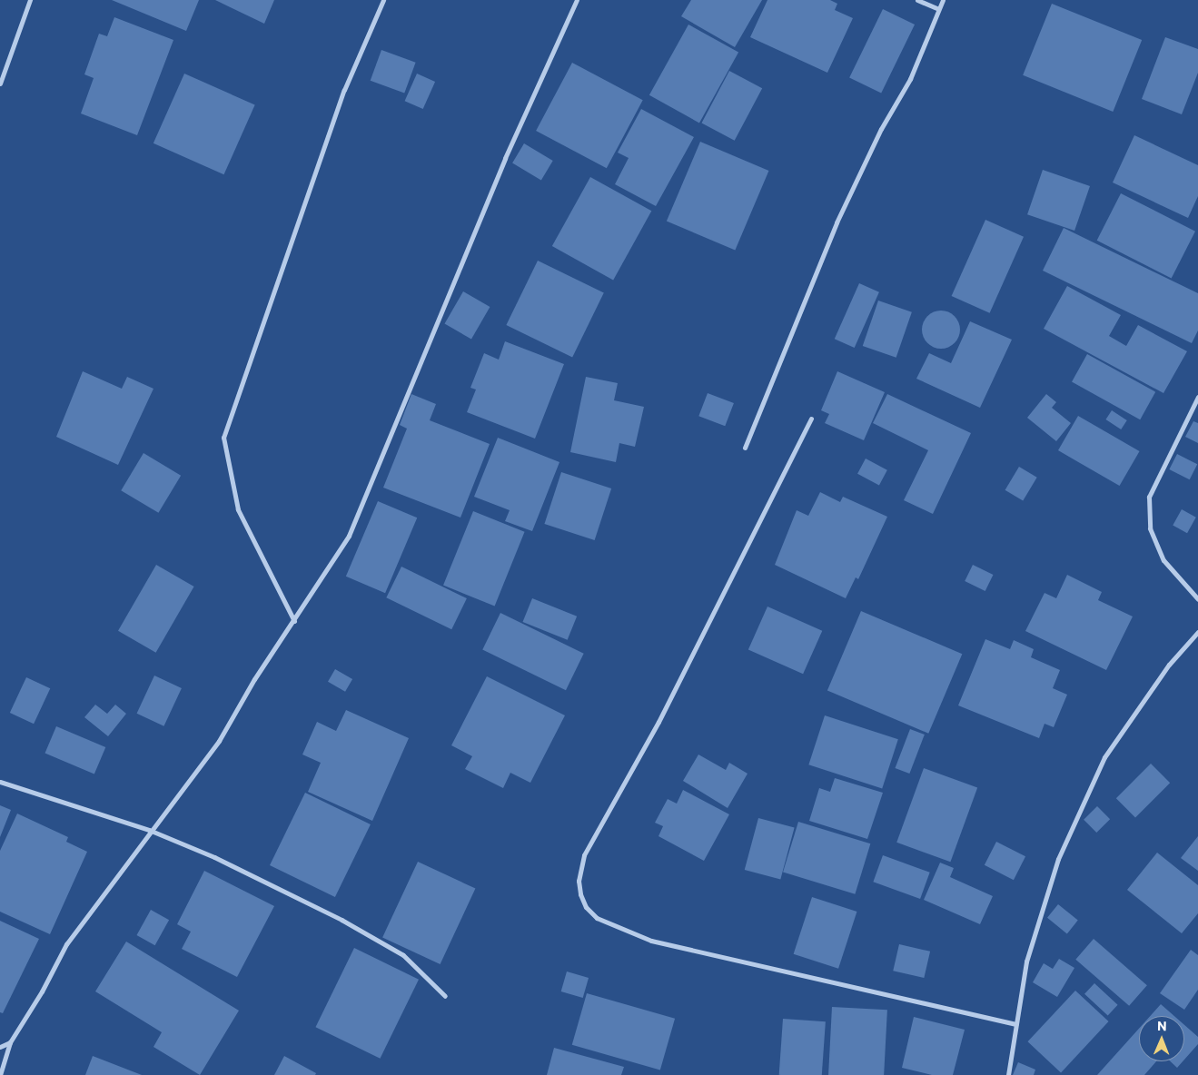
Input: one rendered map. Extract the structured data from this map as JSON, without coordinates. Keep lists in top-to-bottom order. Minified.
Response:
{"north":"top"}
